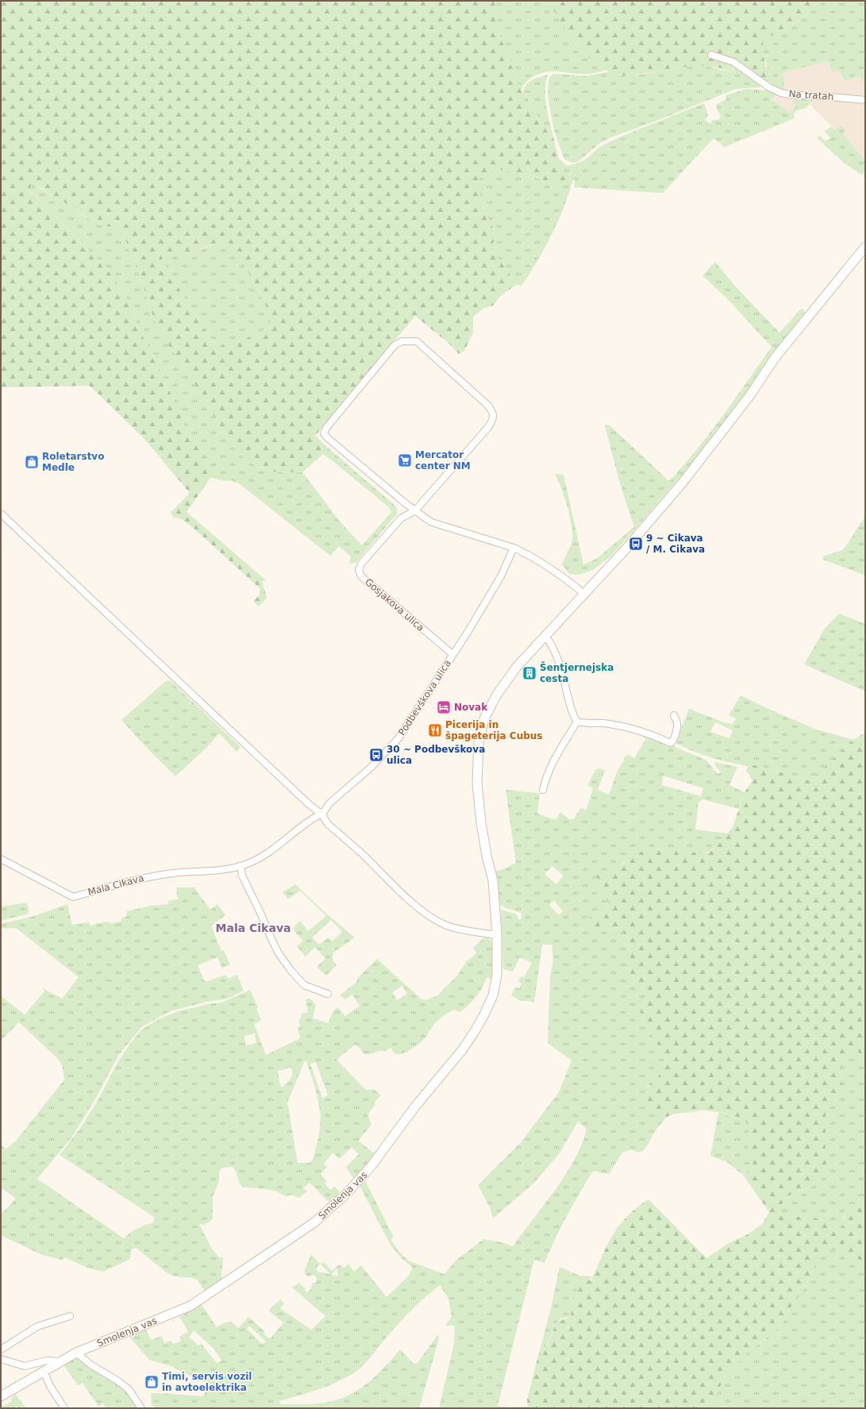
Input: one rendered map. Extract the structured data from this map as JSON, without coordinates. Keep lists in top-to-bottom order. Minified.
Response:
{"streets":{"main road":["Smolenja vas"],"street":["Na tratah","Gosjakova ulica","Podbevškova ulica","Mala Cikava"]},"crossings":[["Gosjakova ulica","Podbevškova ulica"],["Podbevškova ulica","Mala Cikava"]],"districts":["Mala Cikava"],"places":{"supermarket":["Mercator center NM"],"shop":["Roletarstvo Medle","Timi, servis vozil in avtoelektrika"],"bus stop":["9 ~ Cikava / M. Cikava","30 ~ Podbevškova ulica"],"building":["Šentjernejska cesta"],"hotel":["Novak"],"restaurant":["Picerija in špageterija Cubus"]}}
